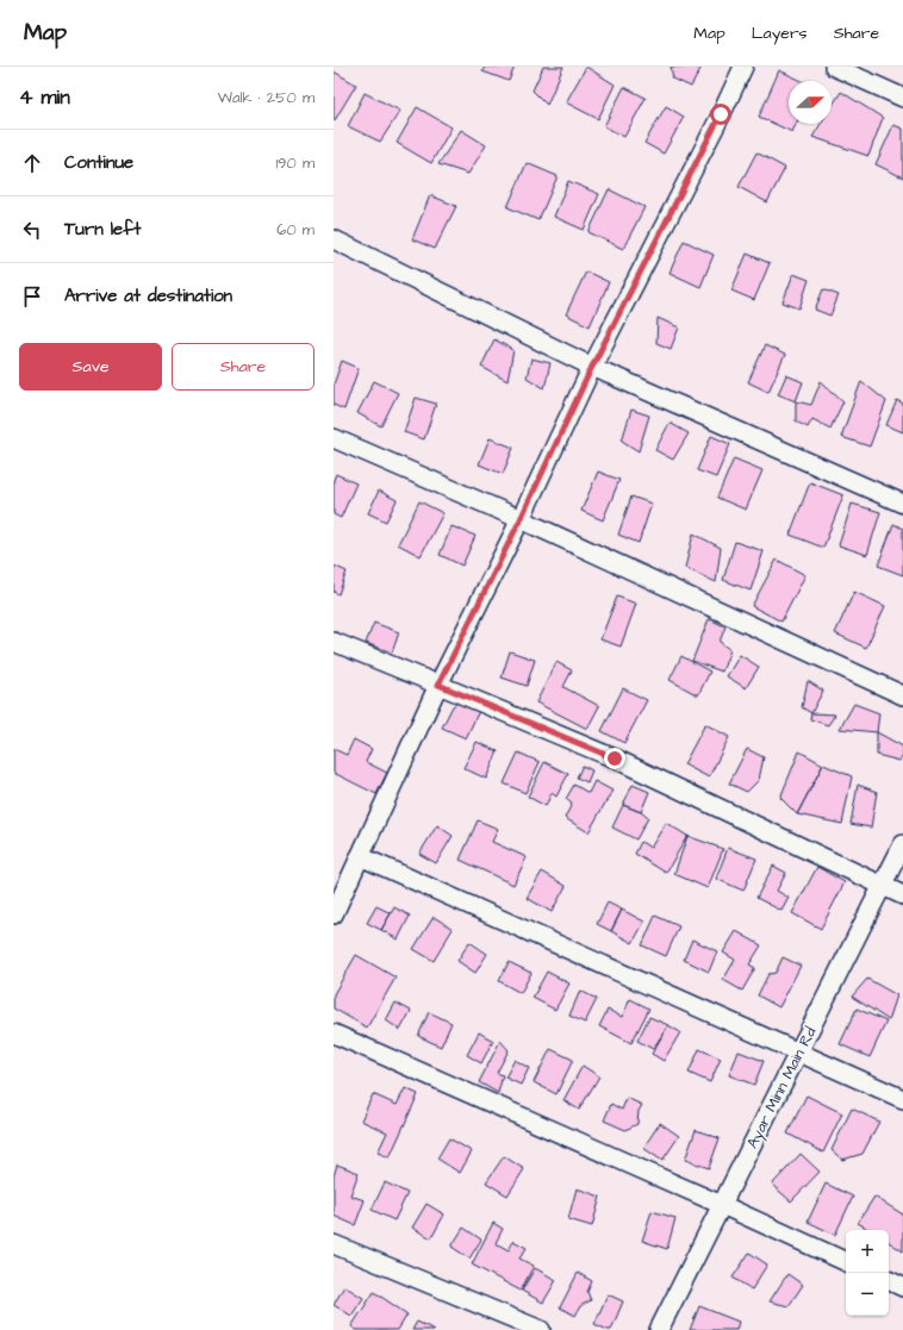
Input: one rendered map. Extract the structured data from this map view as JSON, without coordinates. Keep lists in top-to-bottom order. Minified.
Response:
{"streets":{"street":["Ayar Minn Main Rd"]},"north":"right","page":{"header":"Map","nav":["Map","Layers","Share"],"heading":["4 min","Walk · 250 m"],"list":[["Continue","190 m"],["Turn left","60 m"],"Arrive at destination"],"buttons":["Save","Share"],"map_buttons":["+","−"]}}
